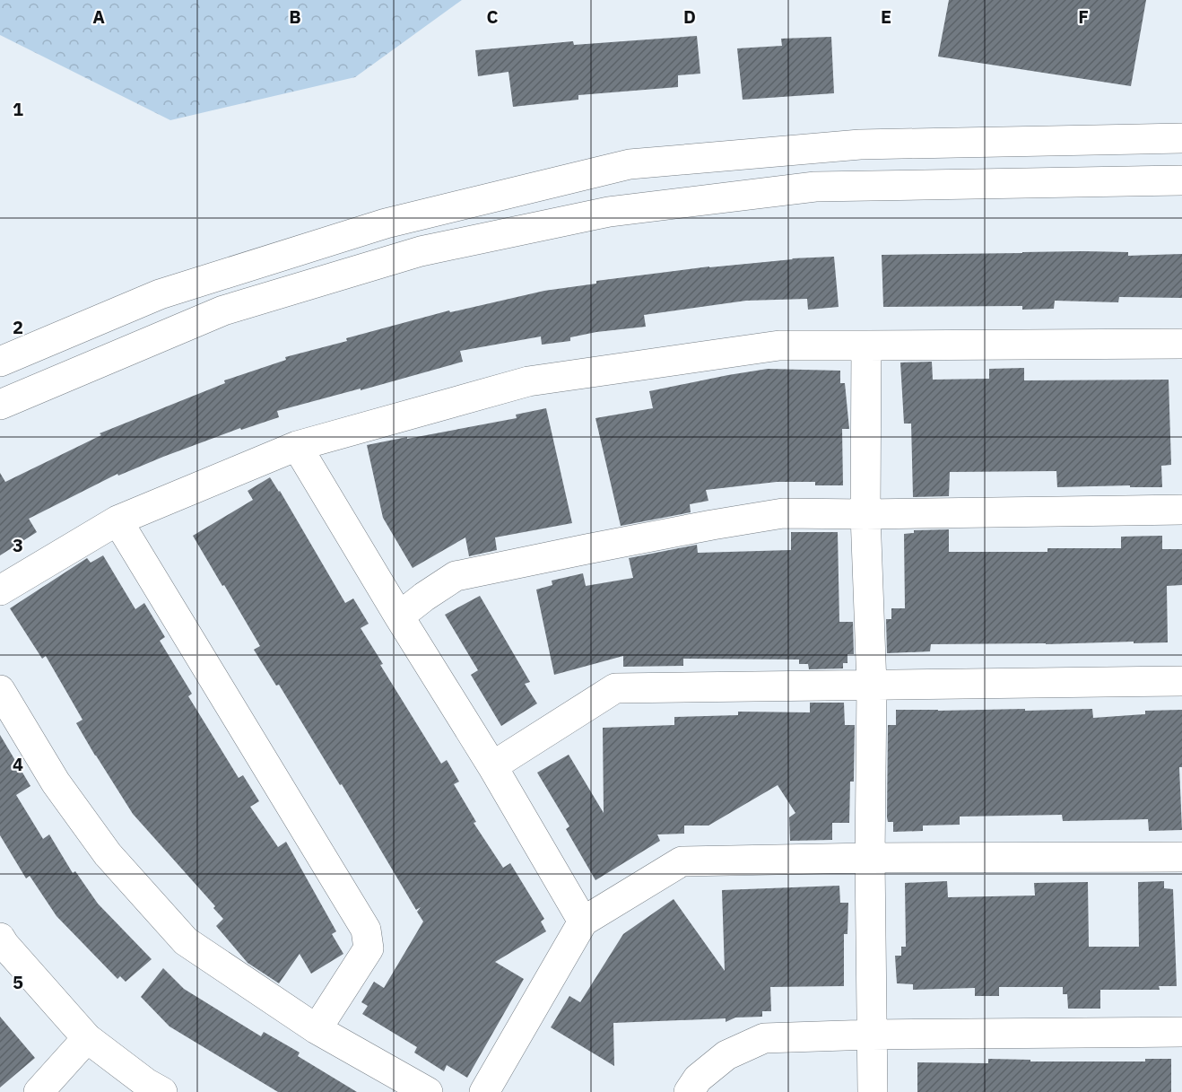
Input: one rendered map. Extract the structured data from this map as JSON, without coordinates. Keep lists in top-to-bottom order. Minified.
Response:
{"grid":{"columns":["A","B","C","D","E","F"],"rows":["1","2","3","4","5"]}}
